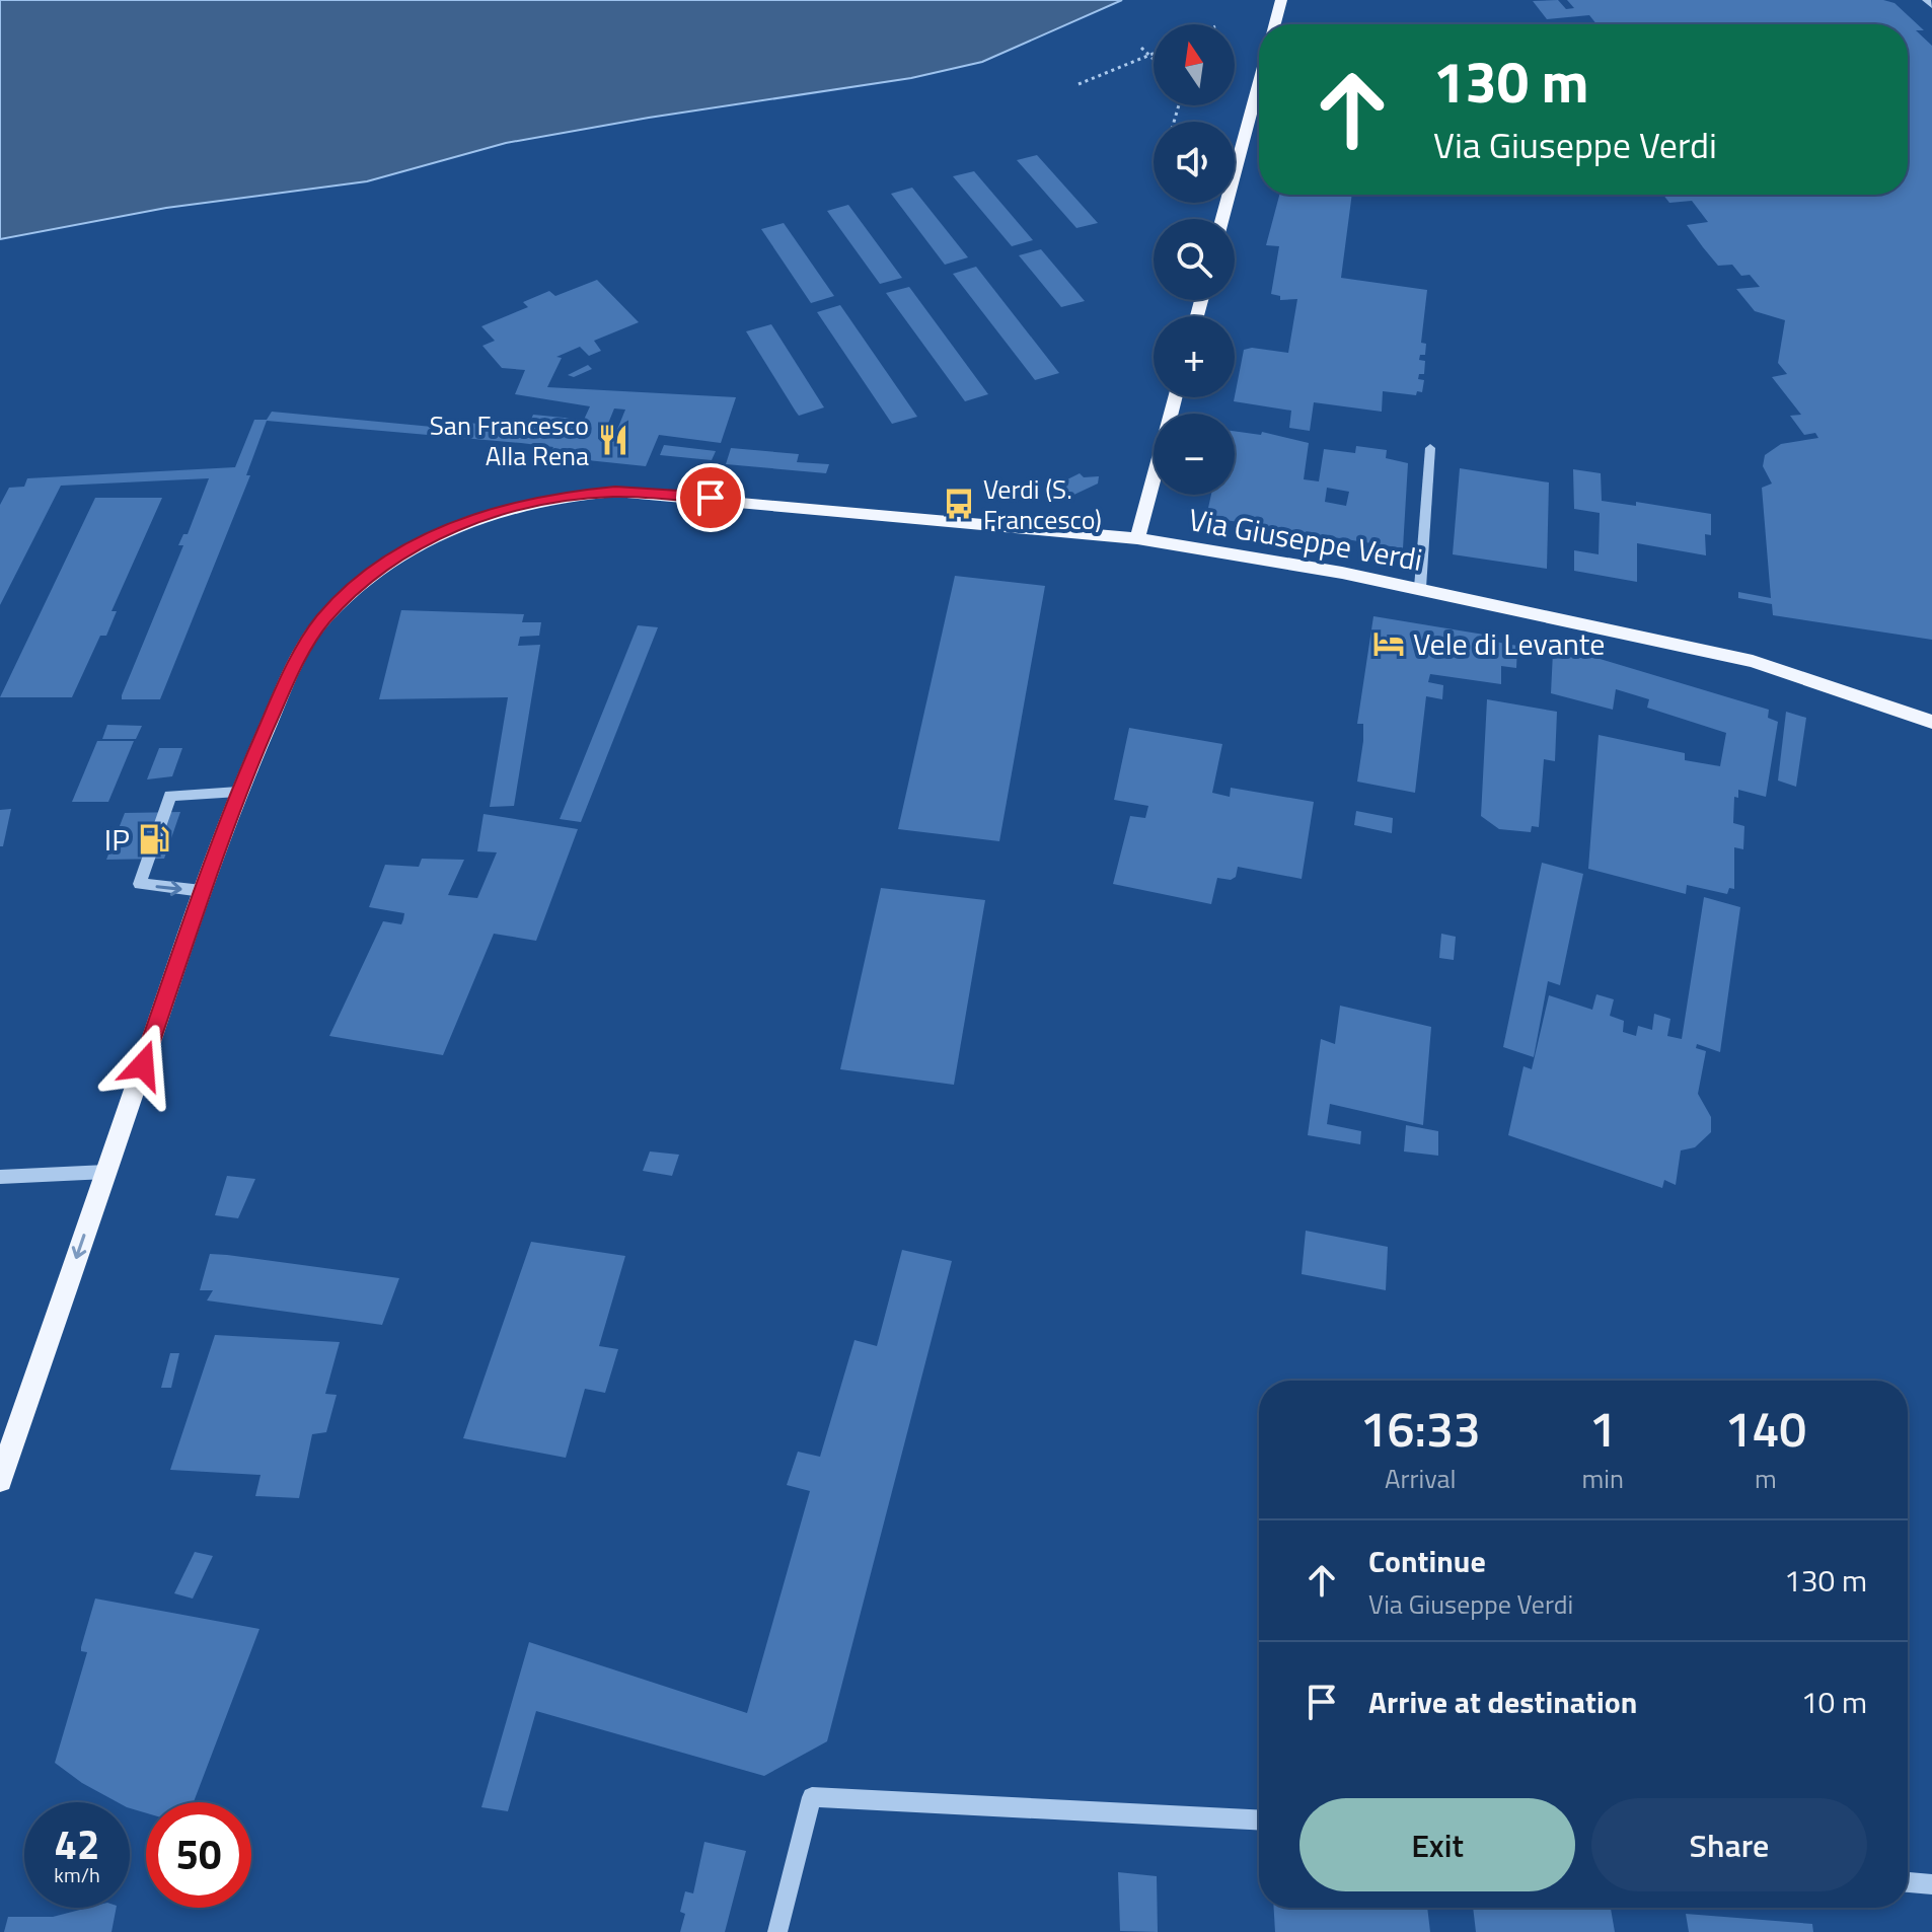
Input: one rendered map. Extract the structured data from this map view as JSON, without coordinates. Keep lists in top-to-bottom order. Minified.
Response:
{"streets":{"main road":["Via Giuseppe Verdi"]},"places":{"restaurant":["San Francesco Alla Rena"],"bus stop":["Verdi (S. Francesco)"],"hotel":["Vele di Levante"],"fuel station":["IP"]},"north":"top","page":{"map_buttons":["+","−"],"turn":["130 m","Via Giuseppe Verdi"],"eta":["16:33","Arrival","1","min","140","m"],"list":[{"name":"Continue","note":"Via Giuseppe Verdi","value":"130 m"},{"name":"Arrive at destination","value":"10 m"}],"buttons":["Exit","Share"],"speed":"42 km/h","limit":"50"}}
